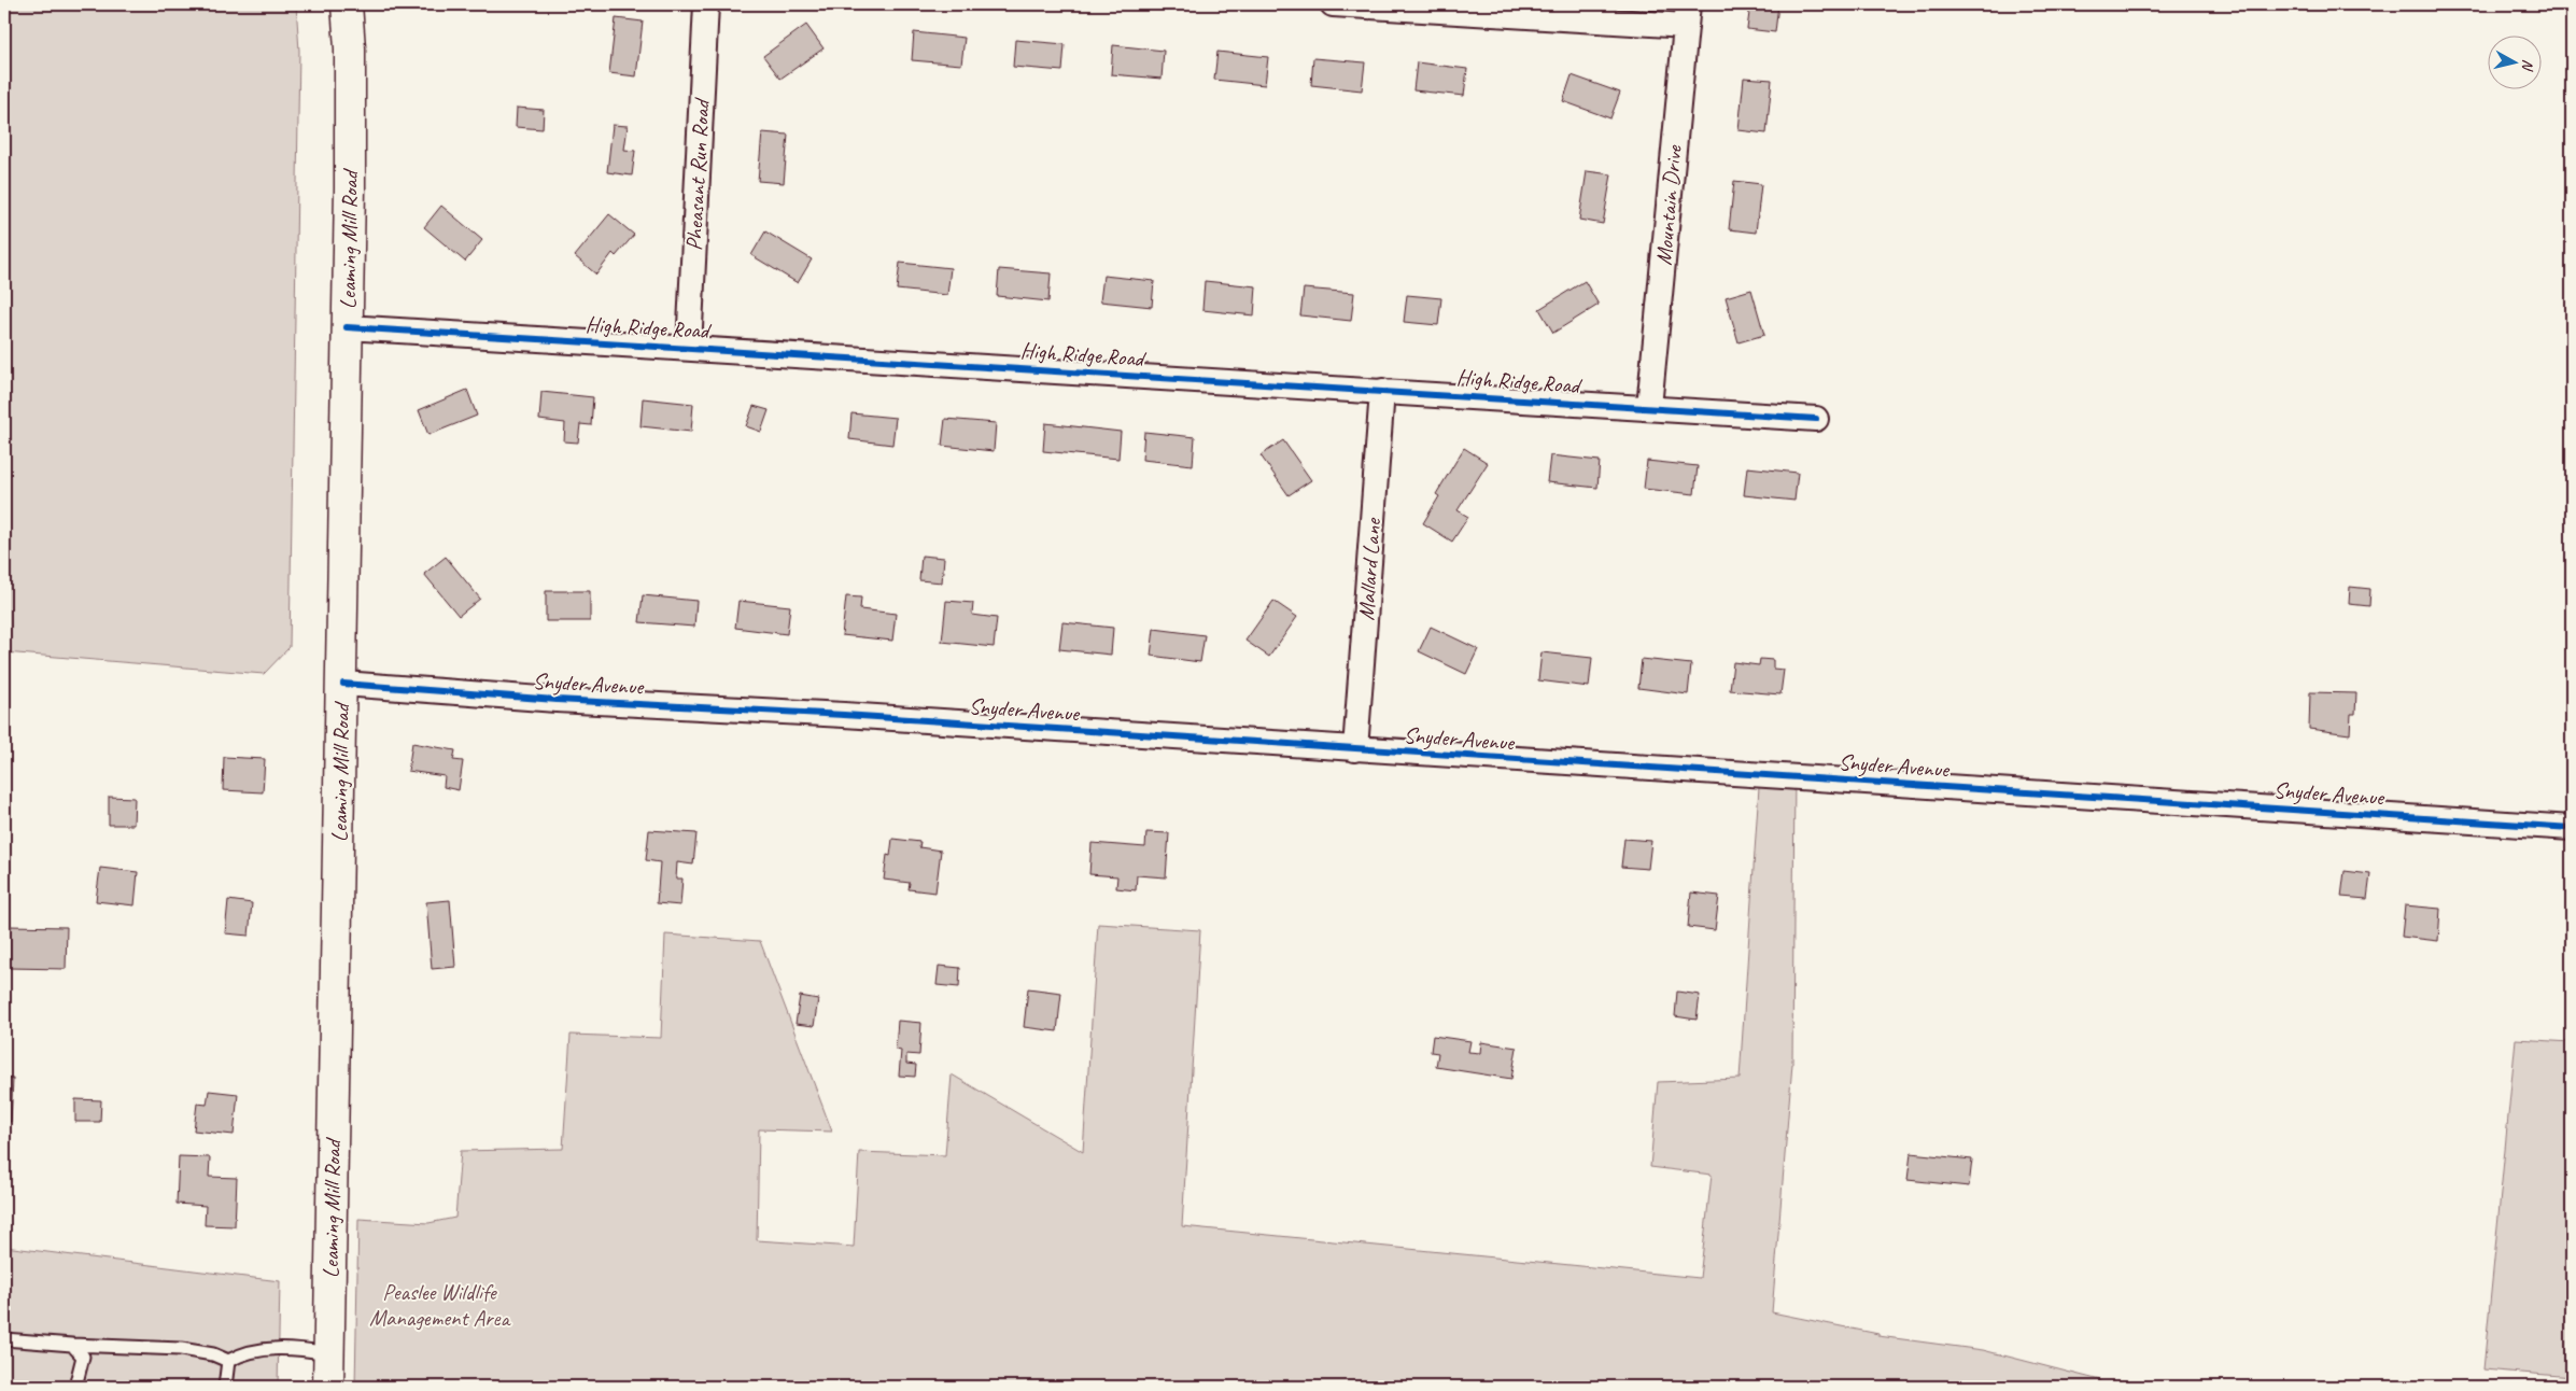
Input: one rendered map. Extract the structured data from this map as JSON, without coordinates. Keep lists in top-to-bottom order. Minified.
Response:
{"streets":{"street":["Pheasant Run Road","Mountain Drive","Leaming Mill Road","High Ridge Road","Mallard Lane","Snyder Avenue"]},"crossings":[["Pheasant Run Road","High Ridge Road"],["Mountain Drive","High Ridge Road"],["Leaming Mill Road","High Ridge Road"],["Leaming Mill Road","Snyder Avenue"],["High Ridge Road","Mallard Lane"],["Mallard Lane","Snyder Avenue"]],"parks":["Peaslee Wildlife Management Area"],"north":"right"}
